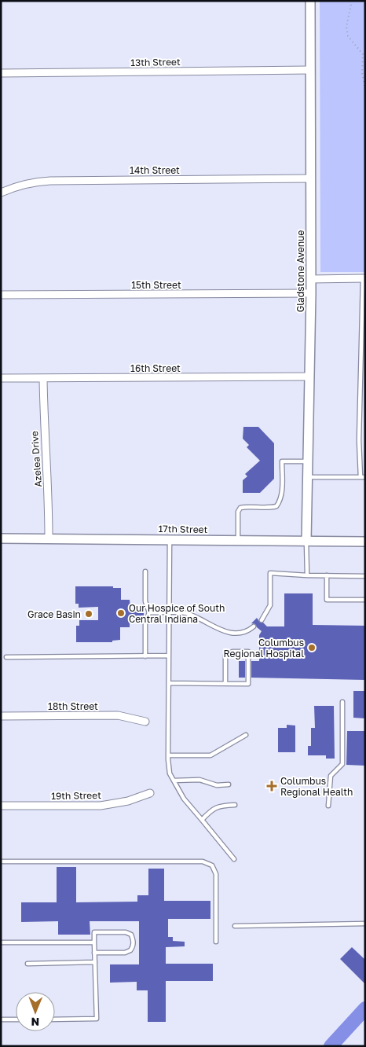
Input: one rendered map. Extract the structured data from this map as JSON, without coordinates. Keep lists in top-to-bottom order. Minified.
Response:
{"streets":{"street":["13th Street","14th Street","Gladstone Avenue","15th Street","16th Street","Azelea Drive","17th Street","18th Street","19th Street"]},"crossings":[["13th Street","Gladstone Avenue"],["14th Street","Gladstone Avenue"],["Gladstone Avenue","15th Street"],["Gladstone Avenue","16th Street"],["Gladstone Avenue","17th Street"],["16th Street","Azelea Drive"],["Azelea Drive","17th Street"]],"places":{"other":["Our Hospice of South Central Indiana","Grace Basin","Columbus Regional Hospital"],"health":["Columbus Regional Health"]},"north":"bottom"}
